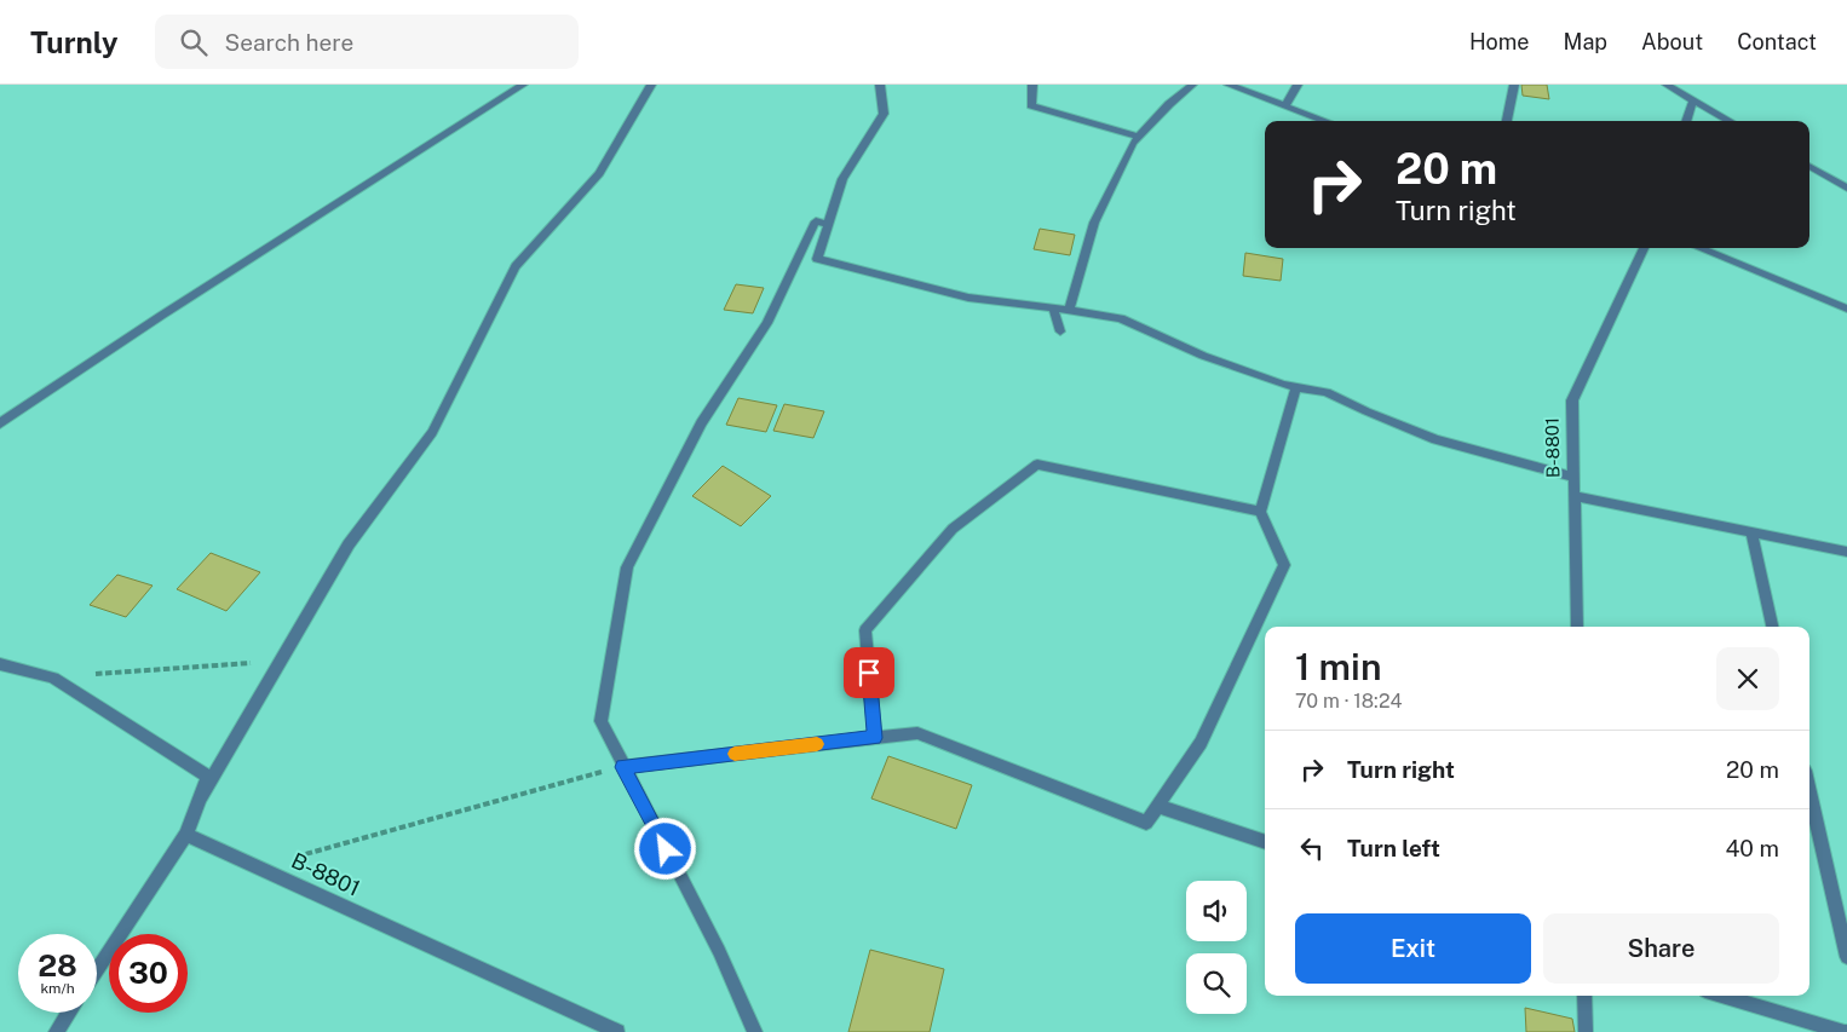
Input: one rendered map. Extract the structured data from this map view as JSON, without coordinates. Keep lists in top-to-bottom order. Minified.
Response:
{"streets":{"street":["B-8801"]},"page":{"header":"Turnly","search":"Search here","nav":["Home","Map","About","Contact"],"turn":["20 m","Turn right"],"heading":["1 min","70 m · 18:24"],"list":[{"name":"Turn right","value":"20 m"},{"name":"Turn left","value":"40 m"}],"buttons":["Exit","Share"],"speed":"28 km/h","limit":"30"}}
